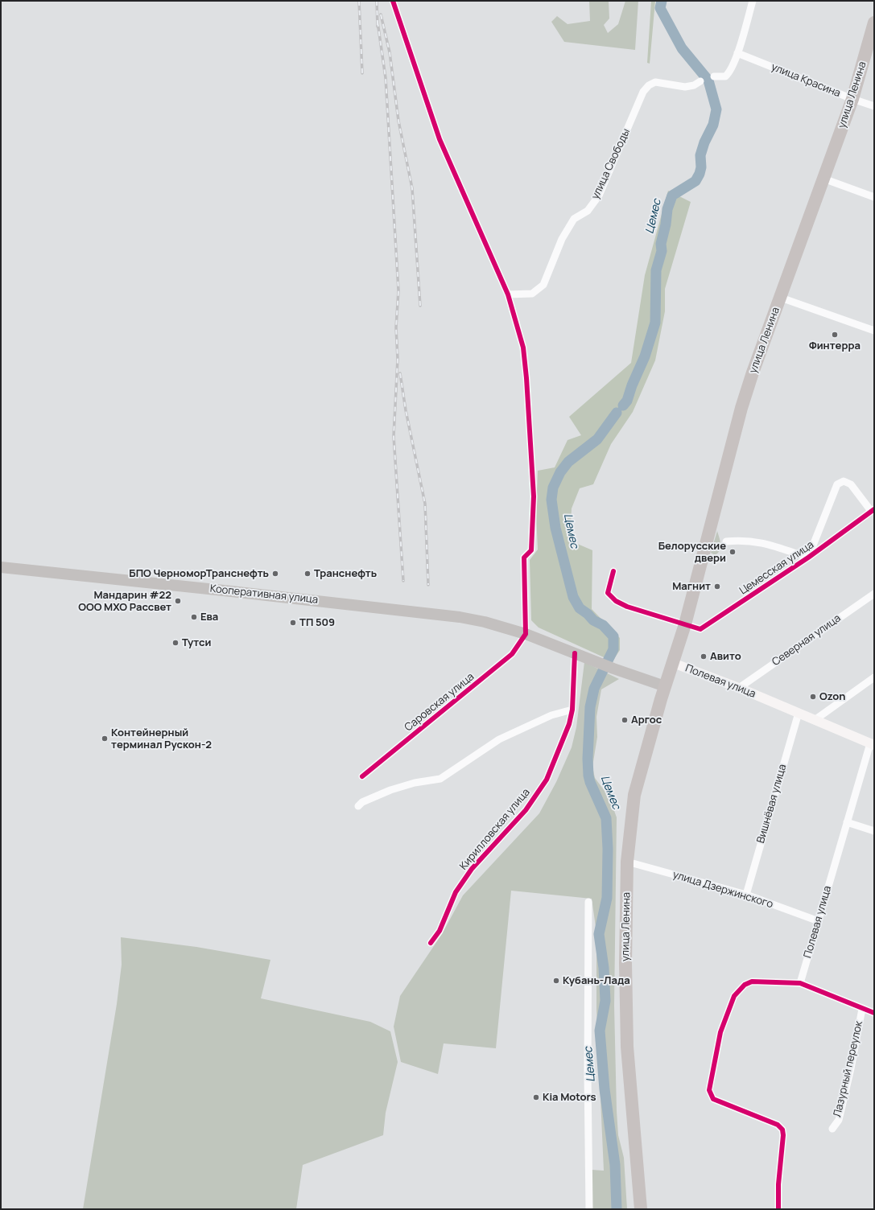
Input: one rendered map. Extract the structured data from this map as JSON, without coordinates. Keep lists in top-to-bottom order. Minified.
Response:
{"streets":{"highway":["улица Ленина"],"main road":["Кооперативная улица","Полевая улица"],"street":["улица Красина","улица Свободы","Цемесская улица","Северная улица","Саровская улица","Вишнёвая улица","Кирилловская улица","улица Дзержинского","Лазурный переулок"]},"crossings":[["улица Красина","улица Ленина"],["улица Ленина","Цемесская улица"],["улица Ленина","Кооперативная улица"],["улица Ленина","Полевая улица"],["улица Ленина","улица Дзержинского"],["Кооперативная улица","Саровская улица"],["Кооперативная улица","Кирилловская улица"],["Северная улица","Полевая улица"],["Полевая улица","Вишнёвая улица"],["Полевая улица","улица Дзержинского"],["Вишнёвая улица","улица Дзержинского"]],"water":["Цемес"],"places":["Финтерра","Белорусские двери","БПО ЧерноморТранснефть","Транснефть","Магнит","Мандарин #22 ООО МХО Рассвет","Ева","ТП 509","Тутси","Авито","Ozon","Аргос","Контейнерный терминал Рускон-2","Кубань-Лада","Kia Motors"]}
